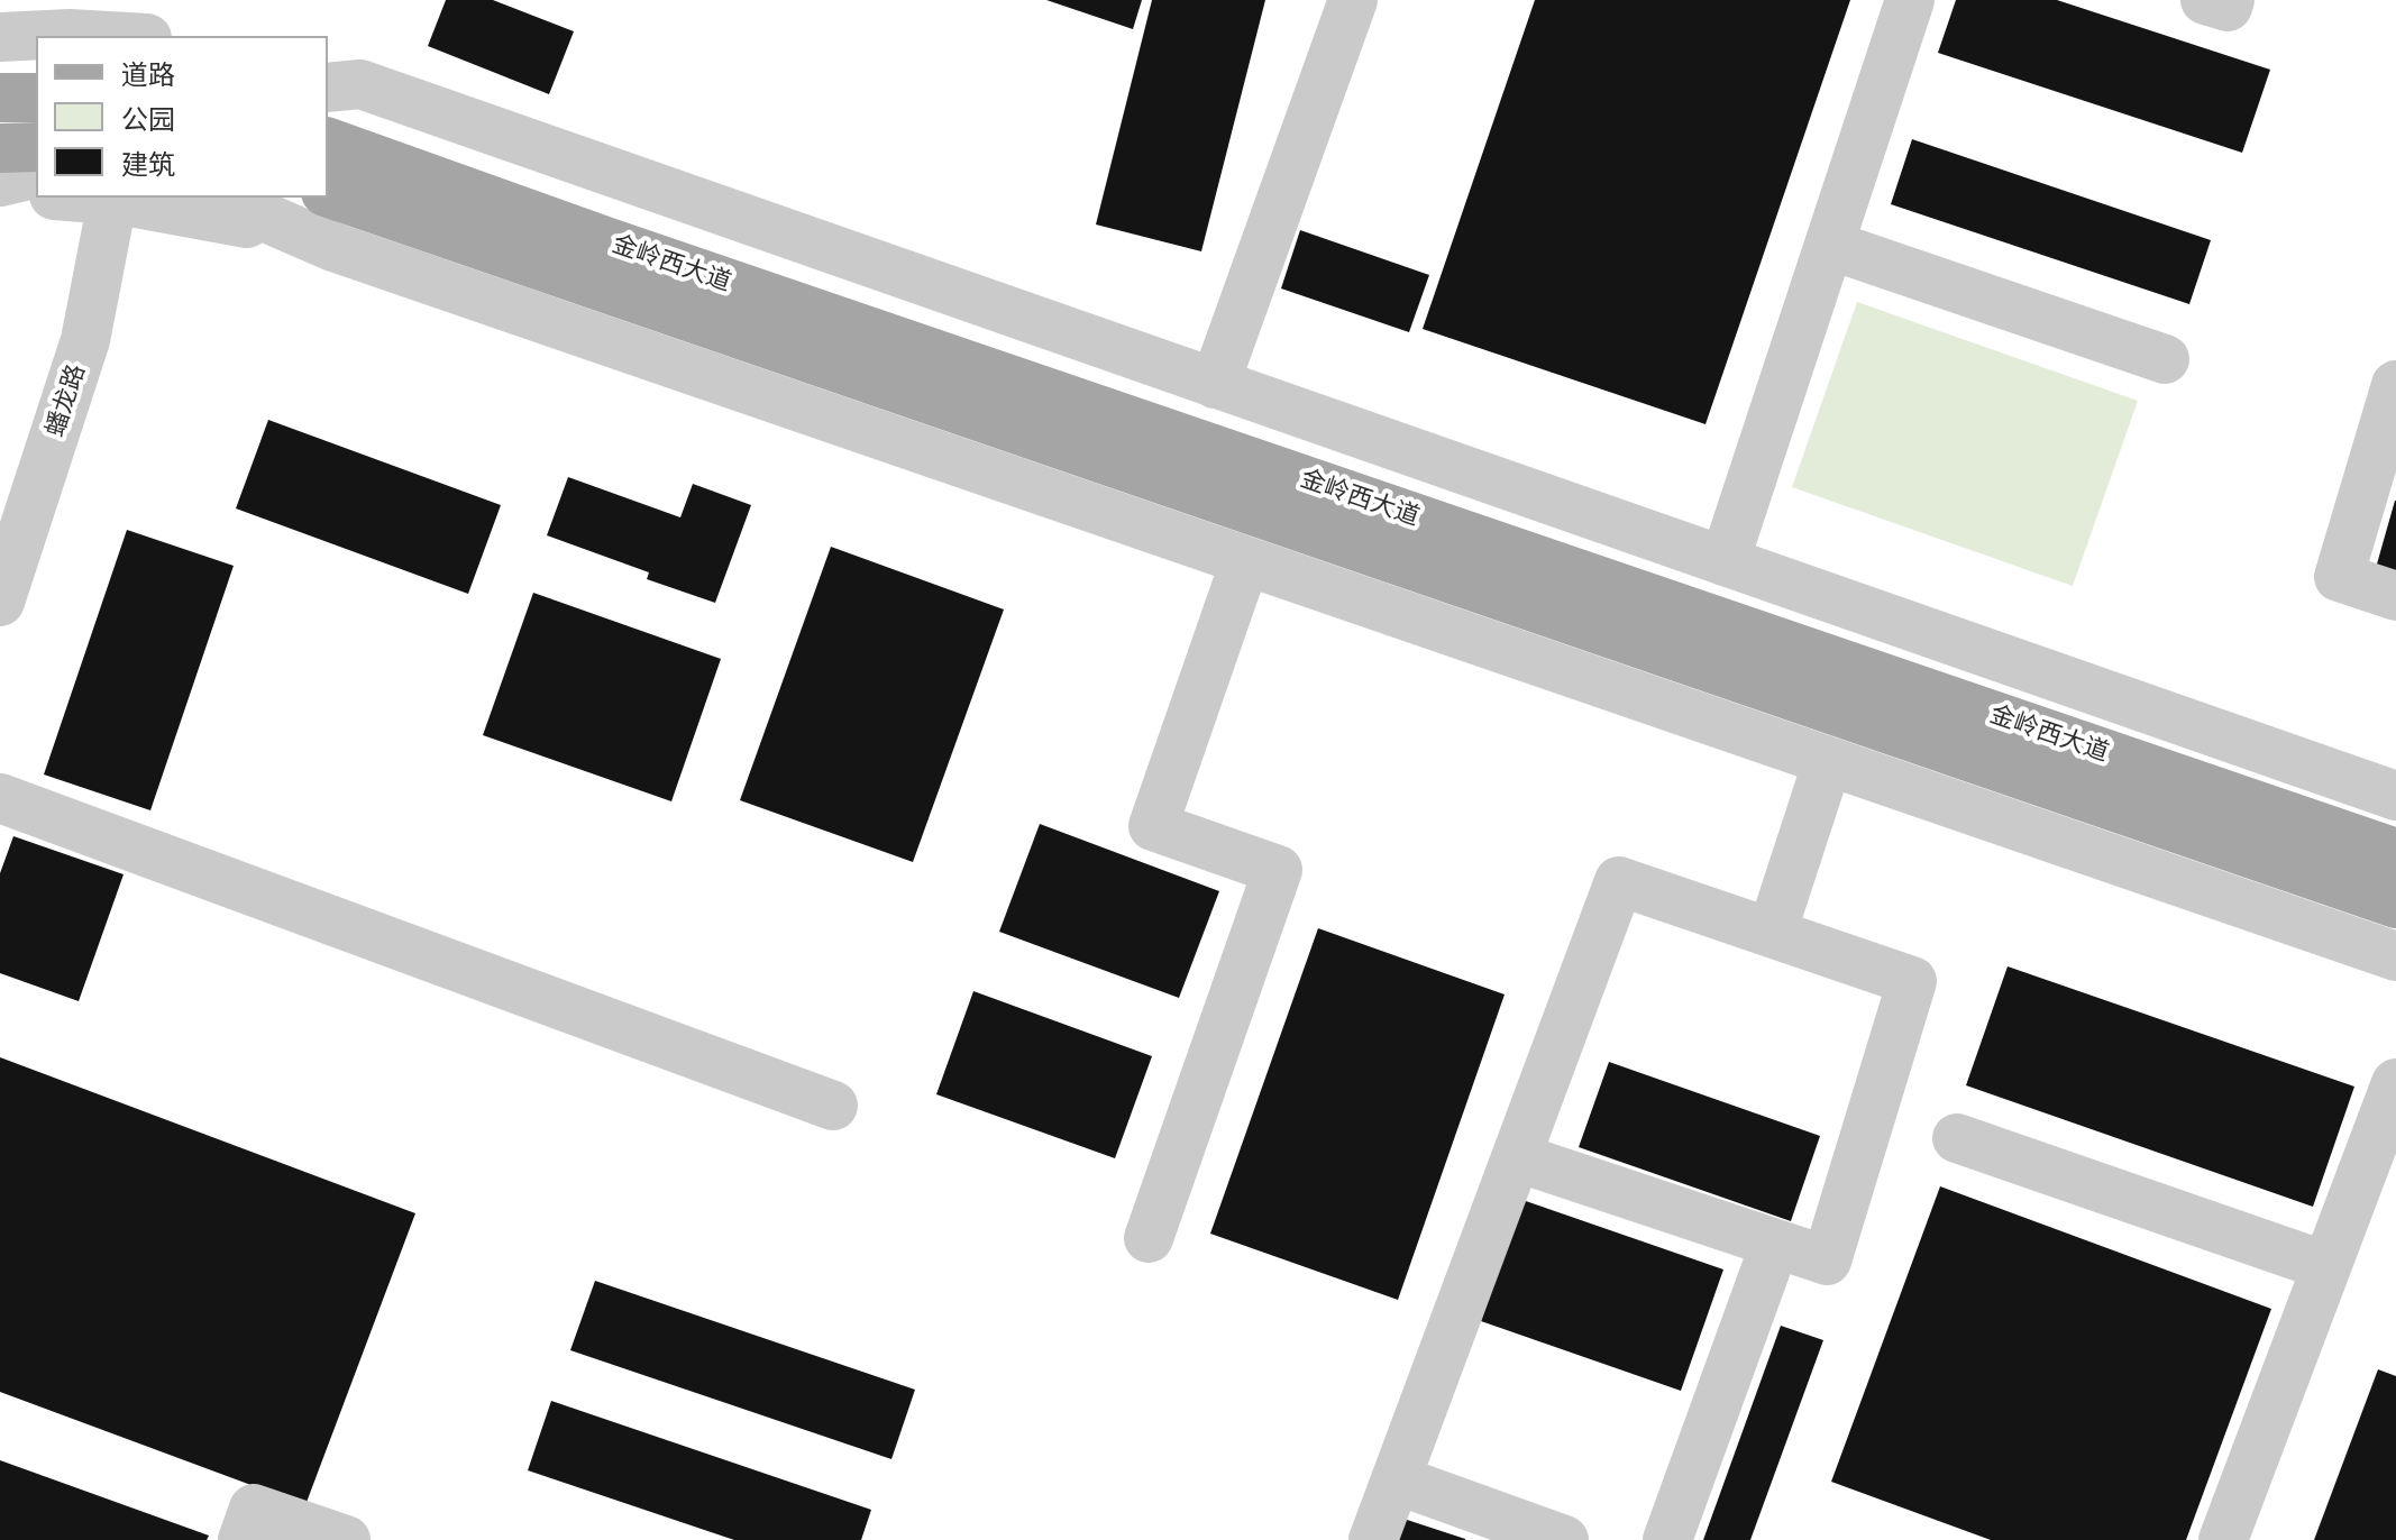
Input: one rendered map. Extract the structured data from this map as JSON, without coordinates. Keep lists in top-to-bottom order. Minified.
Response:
{"streets":{"main road":["金岭西大道"],"street":["蟠龙路"]},"legend":["道路","公园","建筑"]}
